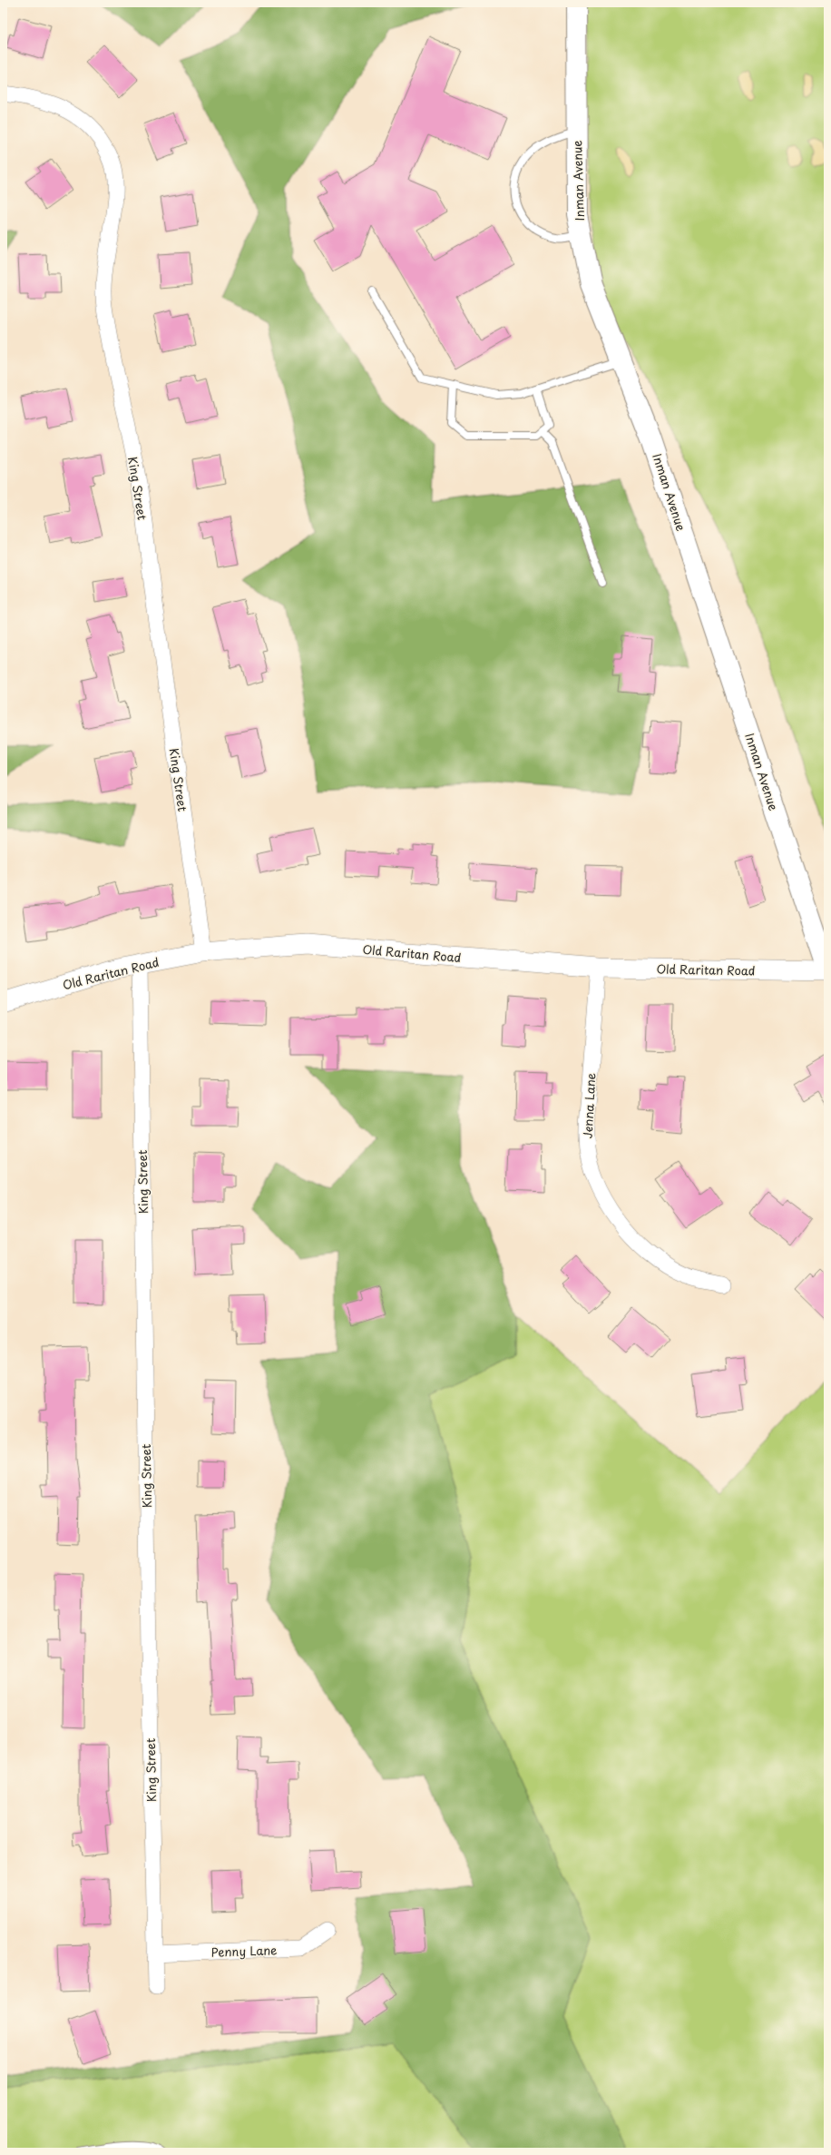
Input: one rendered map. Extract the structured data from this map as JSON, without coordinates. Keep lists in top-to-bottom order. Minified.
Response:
{"streets":{"main road":["Inman Avenue"],"street":["King Street","Old Raritan Road","Jenna Lane","Penny Lane"]},"crossings":[["Inman Avenue","Old Raritan Road"],["King Street","Old Raritan Road"],["King Street","Penny Lane"],["Old Raritan Road","Jenna Lane"]]}
